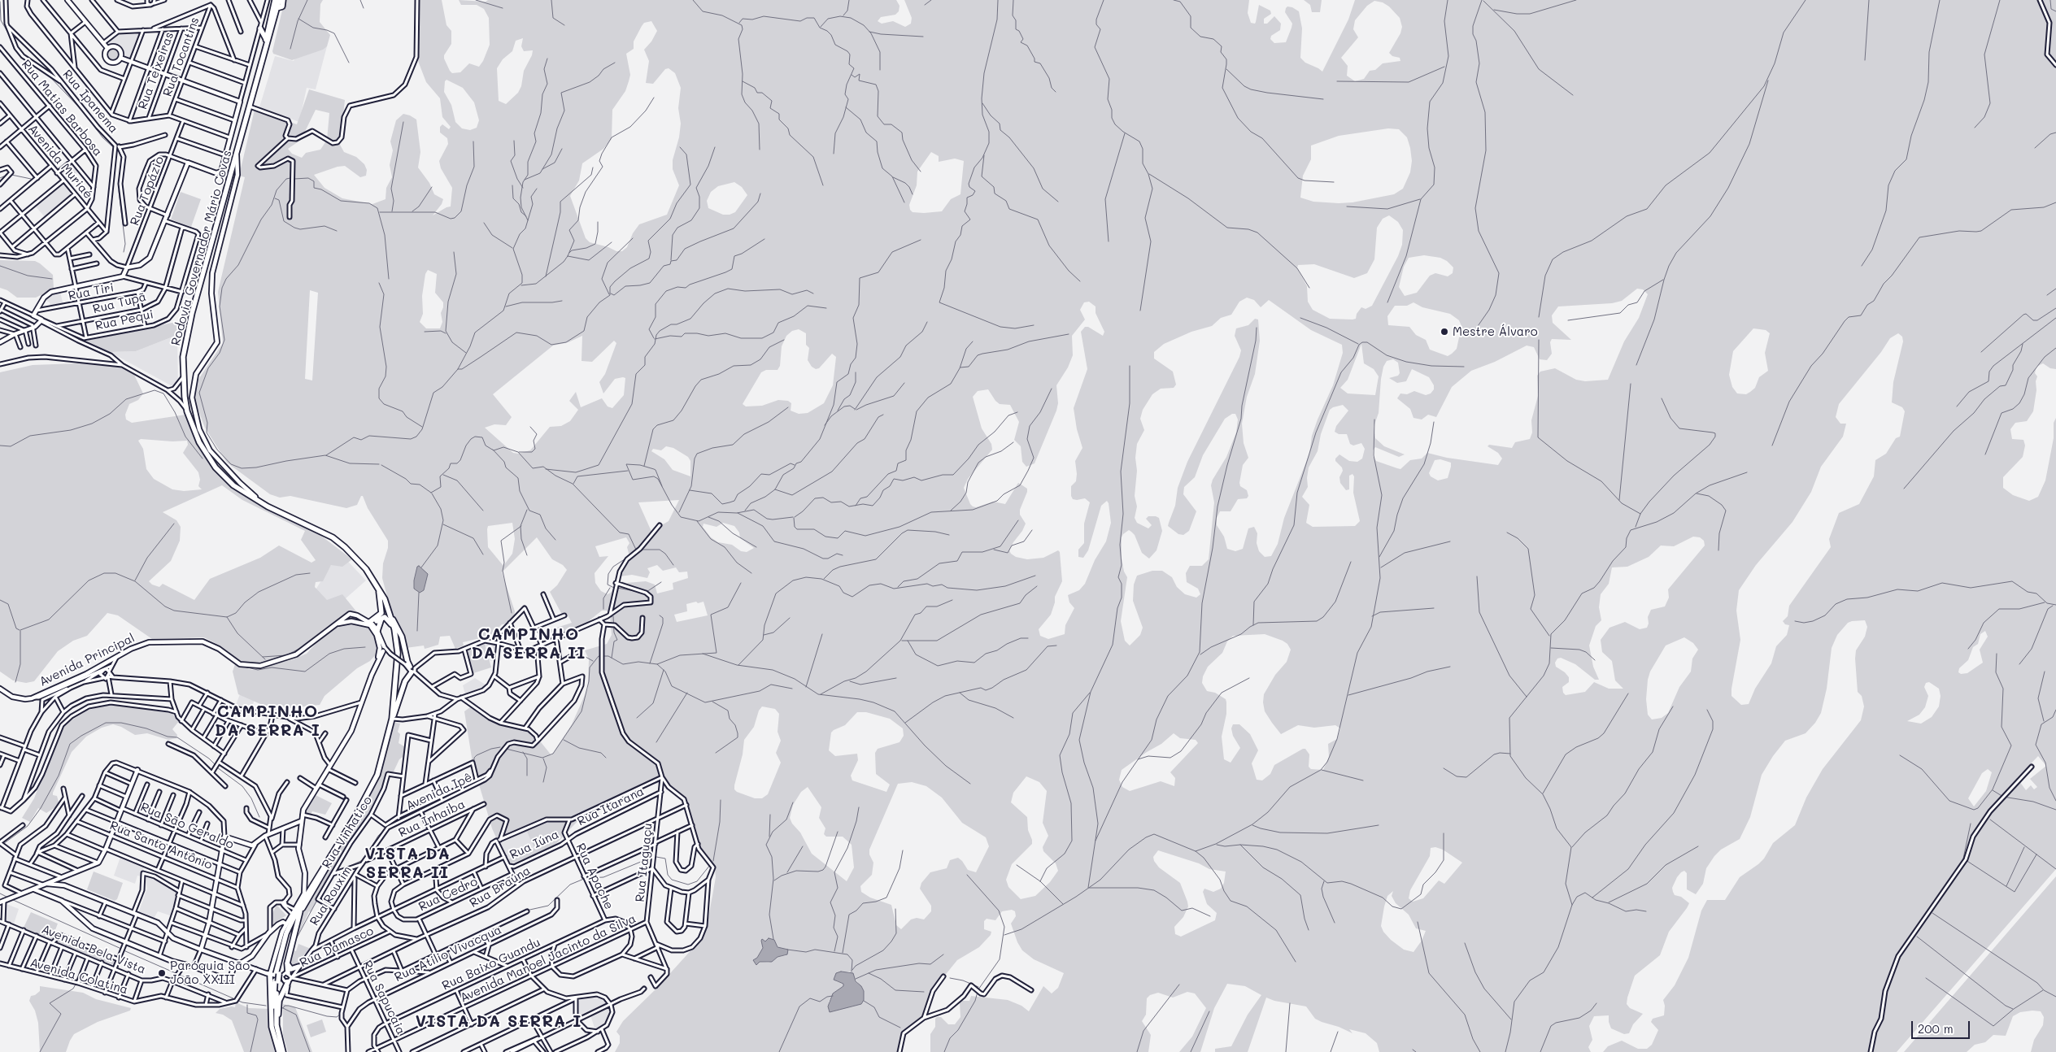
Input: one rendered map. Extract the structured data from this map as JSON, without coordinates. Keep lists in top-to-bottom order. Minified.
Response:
{"streets":{"main road":["Rodovia Governador Mário Covas"],"street":["Rua Tocantins","Rua Teixeiras","Rua Ipanema","Rua Matias Barbosa","Avenida Muriaé","Rua Topázio","Rua Tiri","Rua Tupã","Rua Pequi","Avenida Principal","Avenida Ipê","Rua Itarana","Rua Inhaiba","Rua São Geraldo","Rua Vinhatico","Rua Iúna","Rua Santo Antônio","Rua Itaguaçu","Rua Apache","Rua Braúna","Rua Cedro","Rua Rouxim","Rua Damasco","Avenida Bela Vista","Rua Atilio Vivacqua","Avenida Manoel Jacinto da Silva","Rua Baixo Guandu","Avenida Colatina","Rua Sapucaia"]},"crossings":[["Rua Ipanema","Avenida Muriaé"],["Rua Matias Barbosa","Avenida Muriaé"],["Rua Tupã","Rua Pequi"],["Avenida Ipê","Rua Inhaiba"],["Avenida Ipê","Rua Vinhatico"],["Avenida Ipê","Rua Rouxim"],["Rua Itarana","Rua Iúna"],["Rua Itarana","Rua Itaguaçu"],["Rua Itarana","Rua Apache"],["Rua Vinhatico","Rua Rouxim"],["Rua Iúna","Rua Apache"],["Rua Iúna","Rua Cedro"],["Rua Itaguaçu","Rua Braúna"],["Rua Itaguaçu","Avenida Manoel Jacinto da Silva"],["Rua Apache","Rua Braúna"],["Rua Apache","Rua Baixo Guandu"],["Rua Braúna","Rua Sapucaia"],["Rua Damasco","Rua Sapucaia"],["Avenida Bela Vista","Avenida Colatina"],["Rua Atilio Vivacqua","Rua Sapucaia"],["Avenida Manoel Jacinto da Silva","Rua Baixo Guandu"],["Avenida Manoel Jacinto da Silva","Rua Sapucaia"],["Rua Baixo Guandu","Rua Sapucaia"]],"districts":["CAMPINHO DA SERRA II","CAMPINHO DA SERRA I","VISTA DA SERRA II","VISTA DA SERRA I"],"places":["Mestre Álvaro","Paróquia São João XXIII"],"scale_bar":"200 m"}
